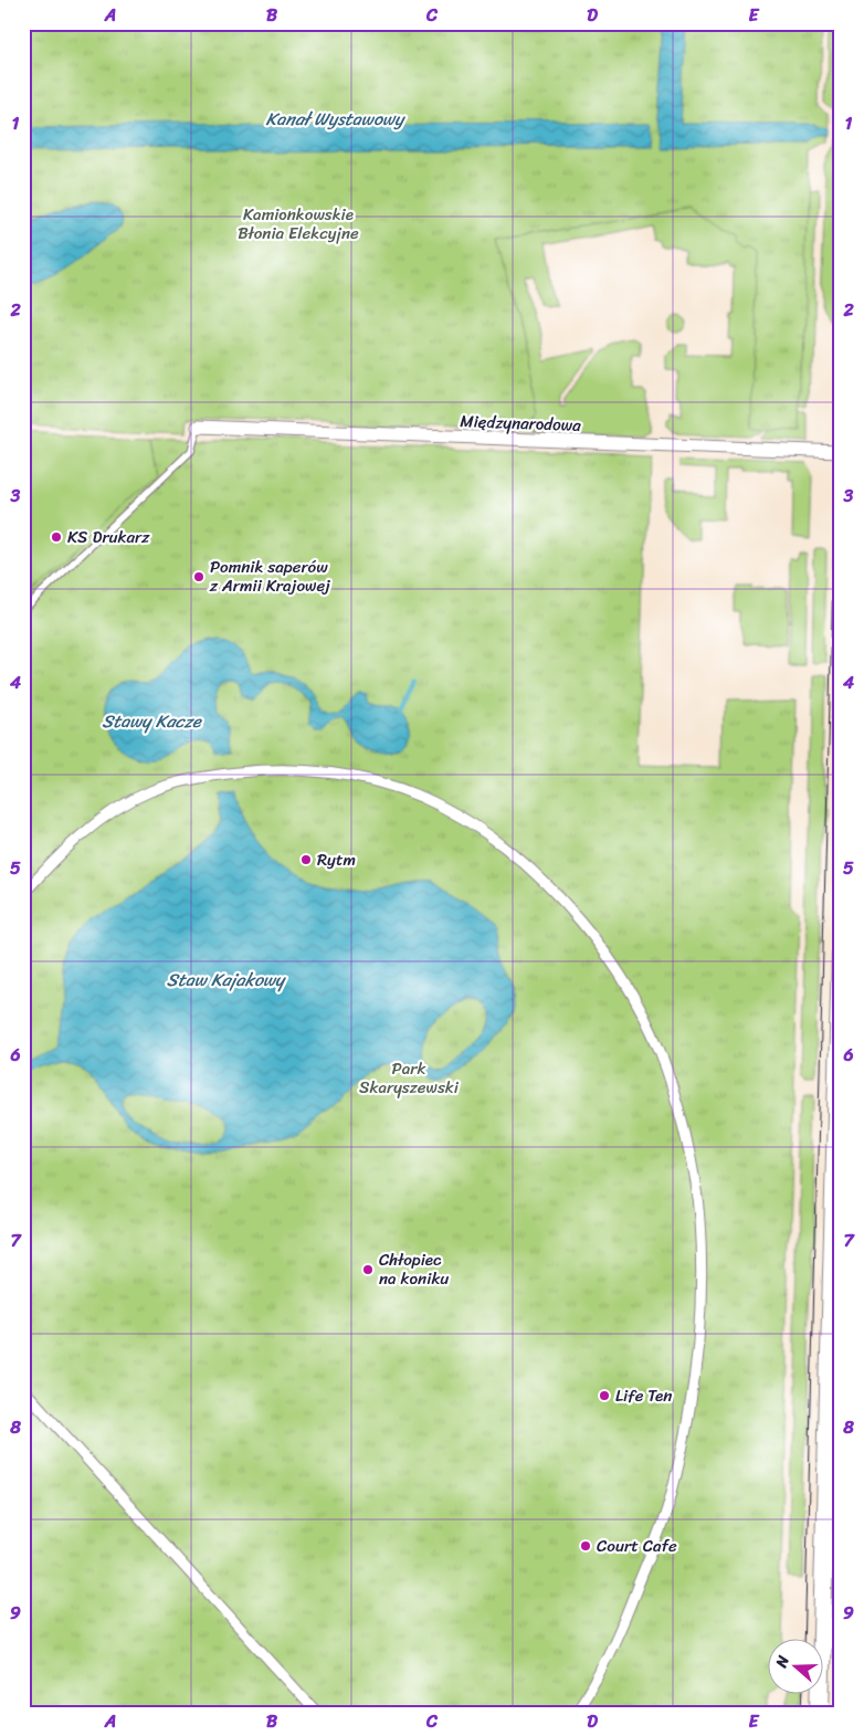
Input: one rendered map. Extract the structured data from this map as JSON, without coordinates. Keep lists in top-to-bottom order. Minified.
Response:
{"streets":{"street":["Międzynarodowa"]},"water":["Kanał Wystawowy","Stawy Kacze","Staw Kajakowy"],"parks":["Kamionkowskie Błonia Elekcyjne","Park Skaryszewski"],"places":["KS Drukarz","Pomnik saperów z Armii Krajowej","Rytm","Chłopiec na koniku","Life Ten","Court Cafe"],"north":"left","grid":{"columns":["A","B","C","D","E"],"rows":["1","2","3","4","5","6","7","8","9"]}}
